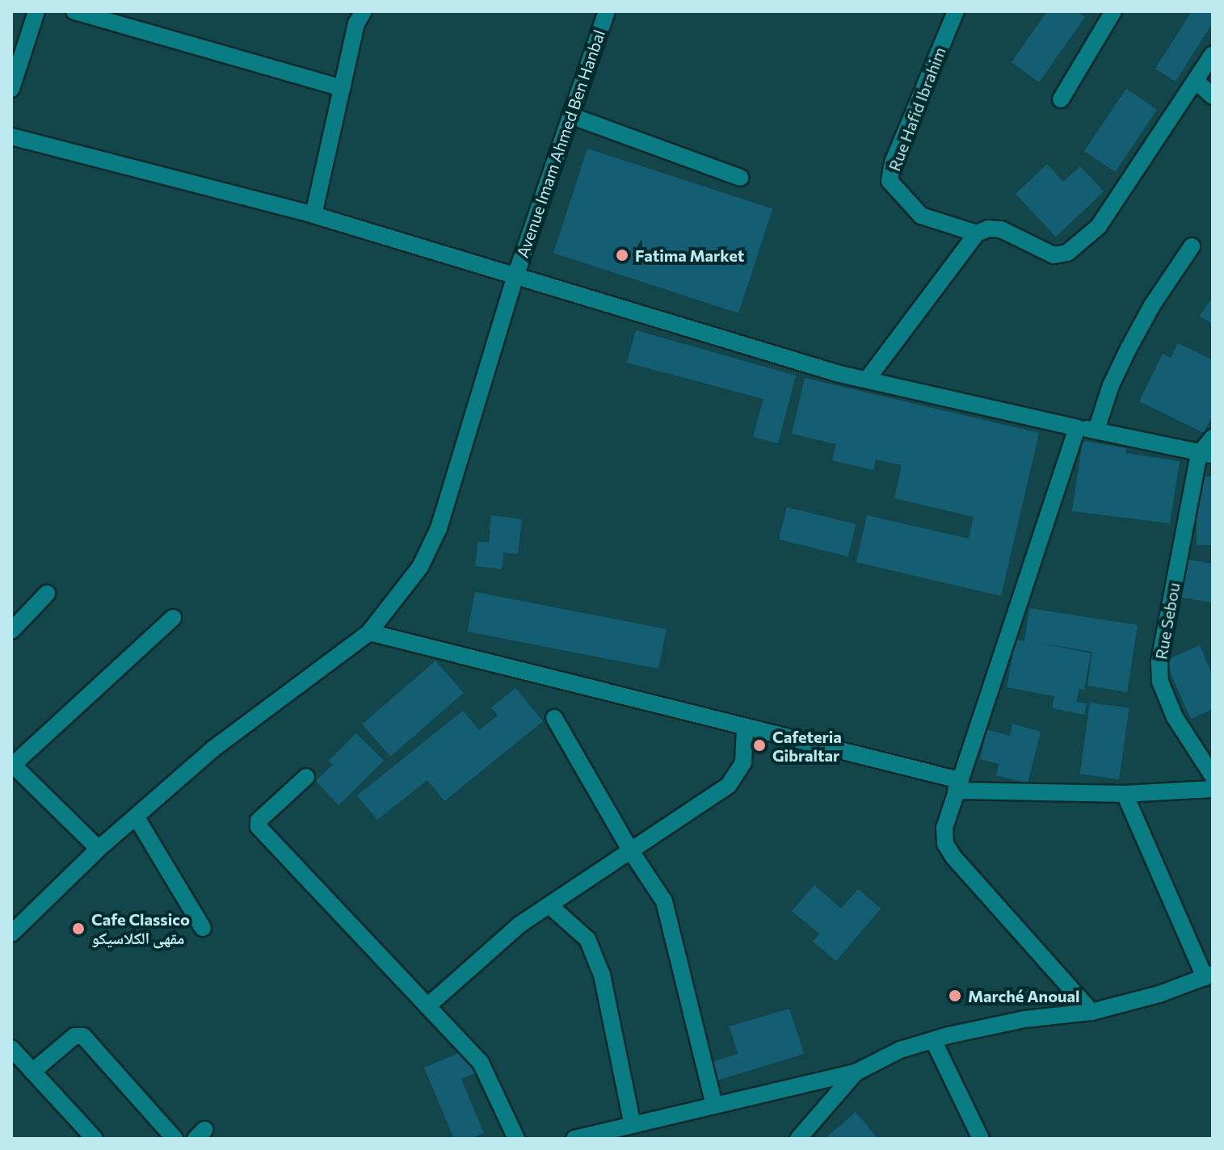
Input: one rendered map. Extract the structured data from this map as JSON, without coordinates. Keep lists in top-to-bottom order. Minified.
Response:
{"streets":{"street":["Rue Hafid Ibrahim","Avenue Imam Ahmed Ben Hanbal","Rue Sebou"]},"places":["Fatima Market","Cafeteria Gibraltar","Cafe Classico مقهى الكلاسيكو","Marché Anoual"]}
